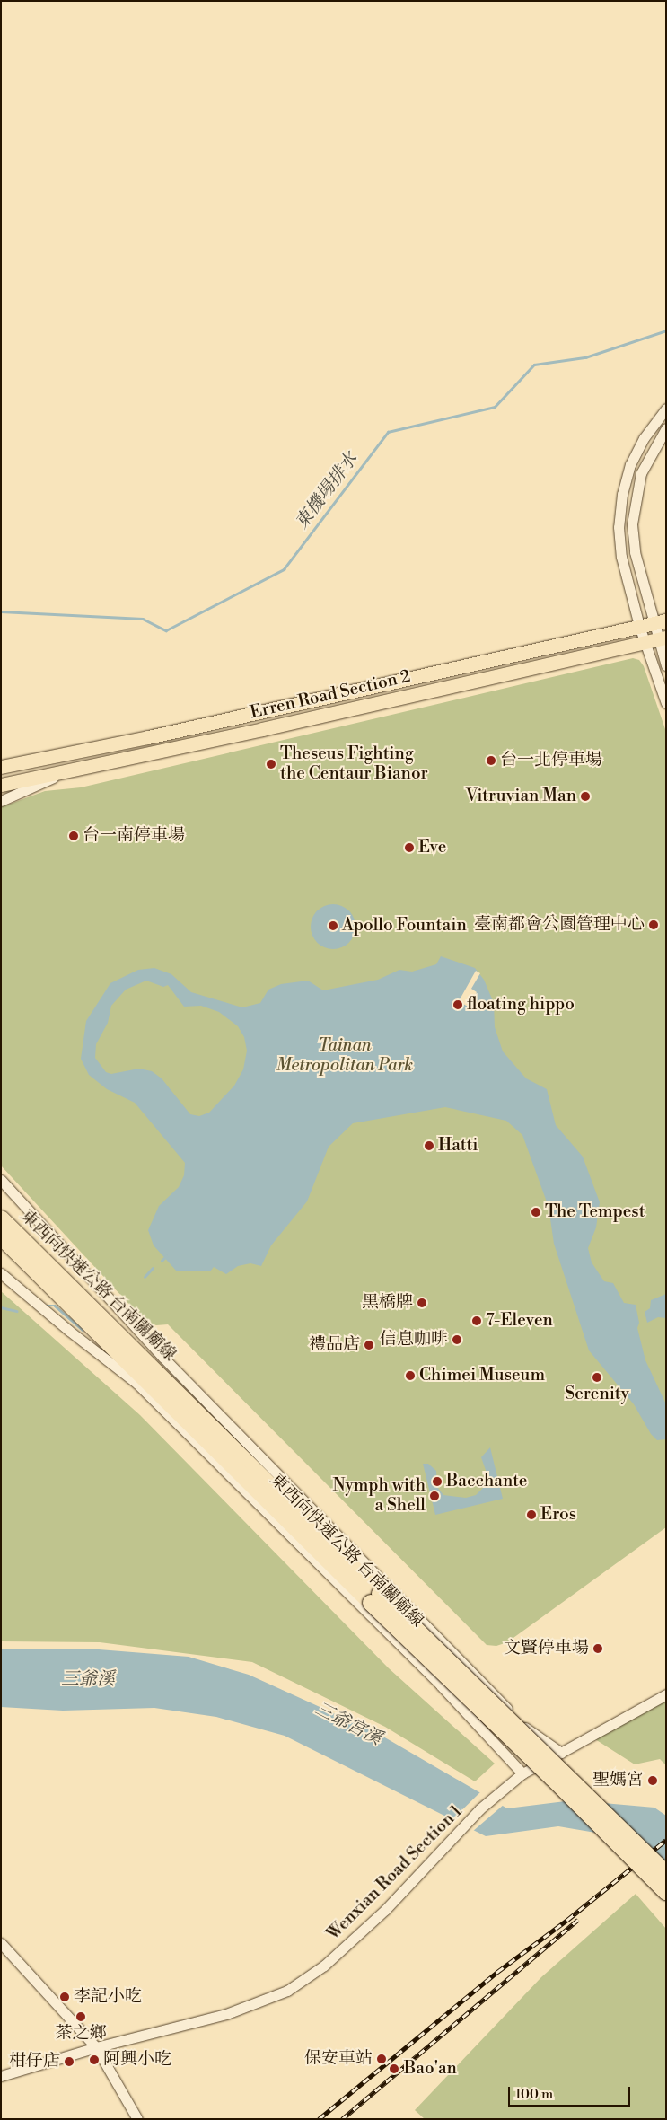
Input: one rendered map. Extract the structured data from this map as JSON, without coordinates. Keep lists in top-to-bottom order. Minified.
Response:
{"streets":{"highway":["東西向快速公路 台南關廟線"],"main road":["Erren Road Section 2"],"street":["Wenxian Road Section 1"]},"water":["東機場排水","三爺溪","三爺宮溪"],"parks":["Tainan Metropolitan Park"],"places":["台一北停車場","Theseus Fighting the Centaur Bianor","Vitruvian Man","台一南停車場","Eve","臺南都會公園管理中心","Apollo Fountain","floating hippo","Hatti","The Tempest","黑橋牌","7-Eleven","信息咖啡","禮品店","Chimei Museum","Serenity","Bacchante","Nymph with a Shell","Eros","文賢停車場","聖媽宮","李記小吃","茶之鄉","保安車站","阿興小吃","柑仔店","Bao'an"],"scale_bar":"100 m"}
